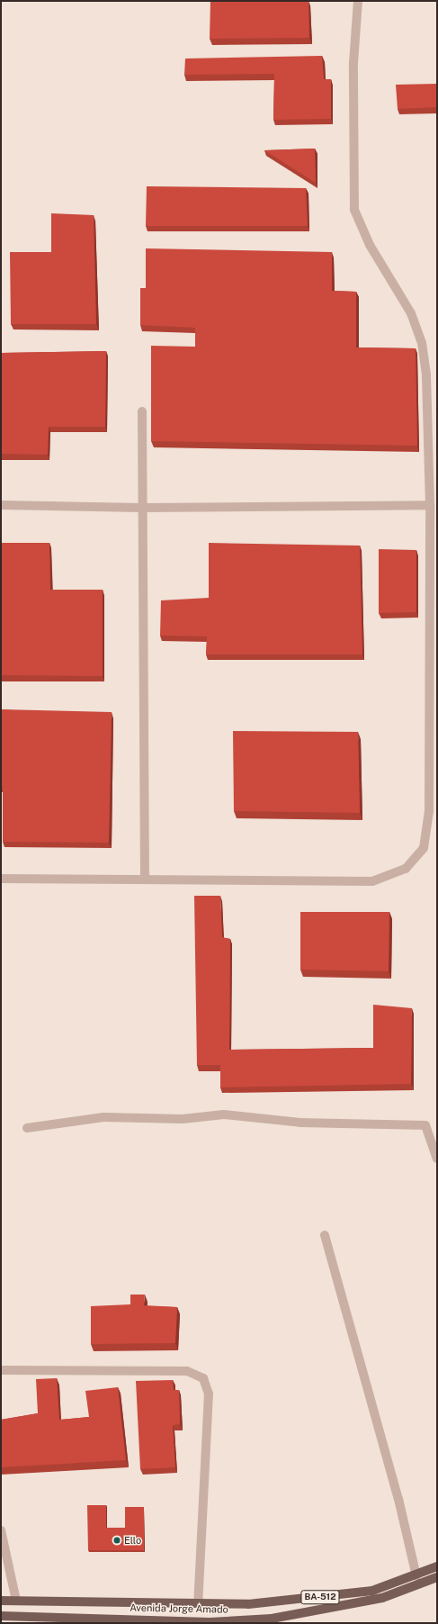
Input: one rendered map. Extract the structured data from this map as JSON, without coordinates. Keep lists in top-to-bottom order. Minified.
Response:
{"streets":{"main road":["BA-512","Avenida Jorge Amado"]},"places":["Ello"]}
